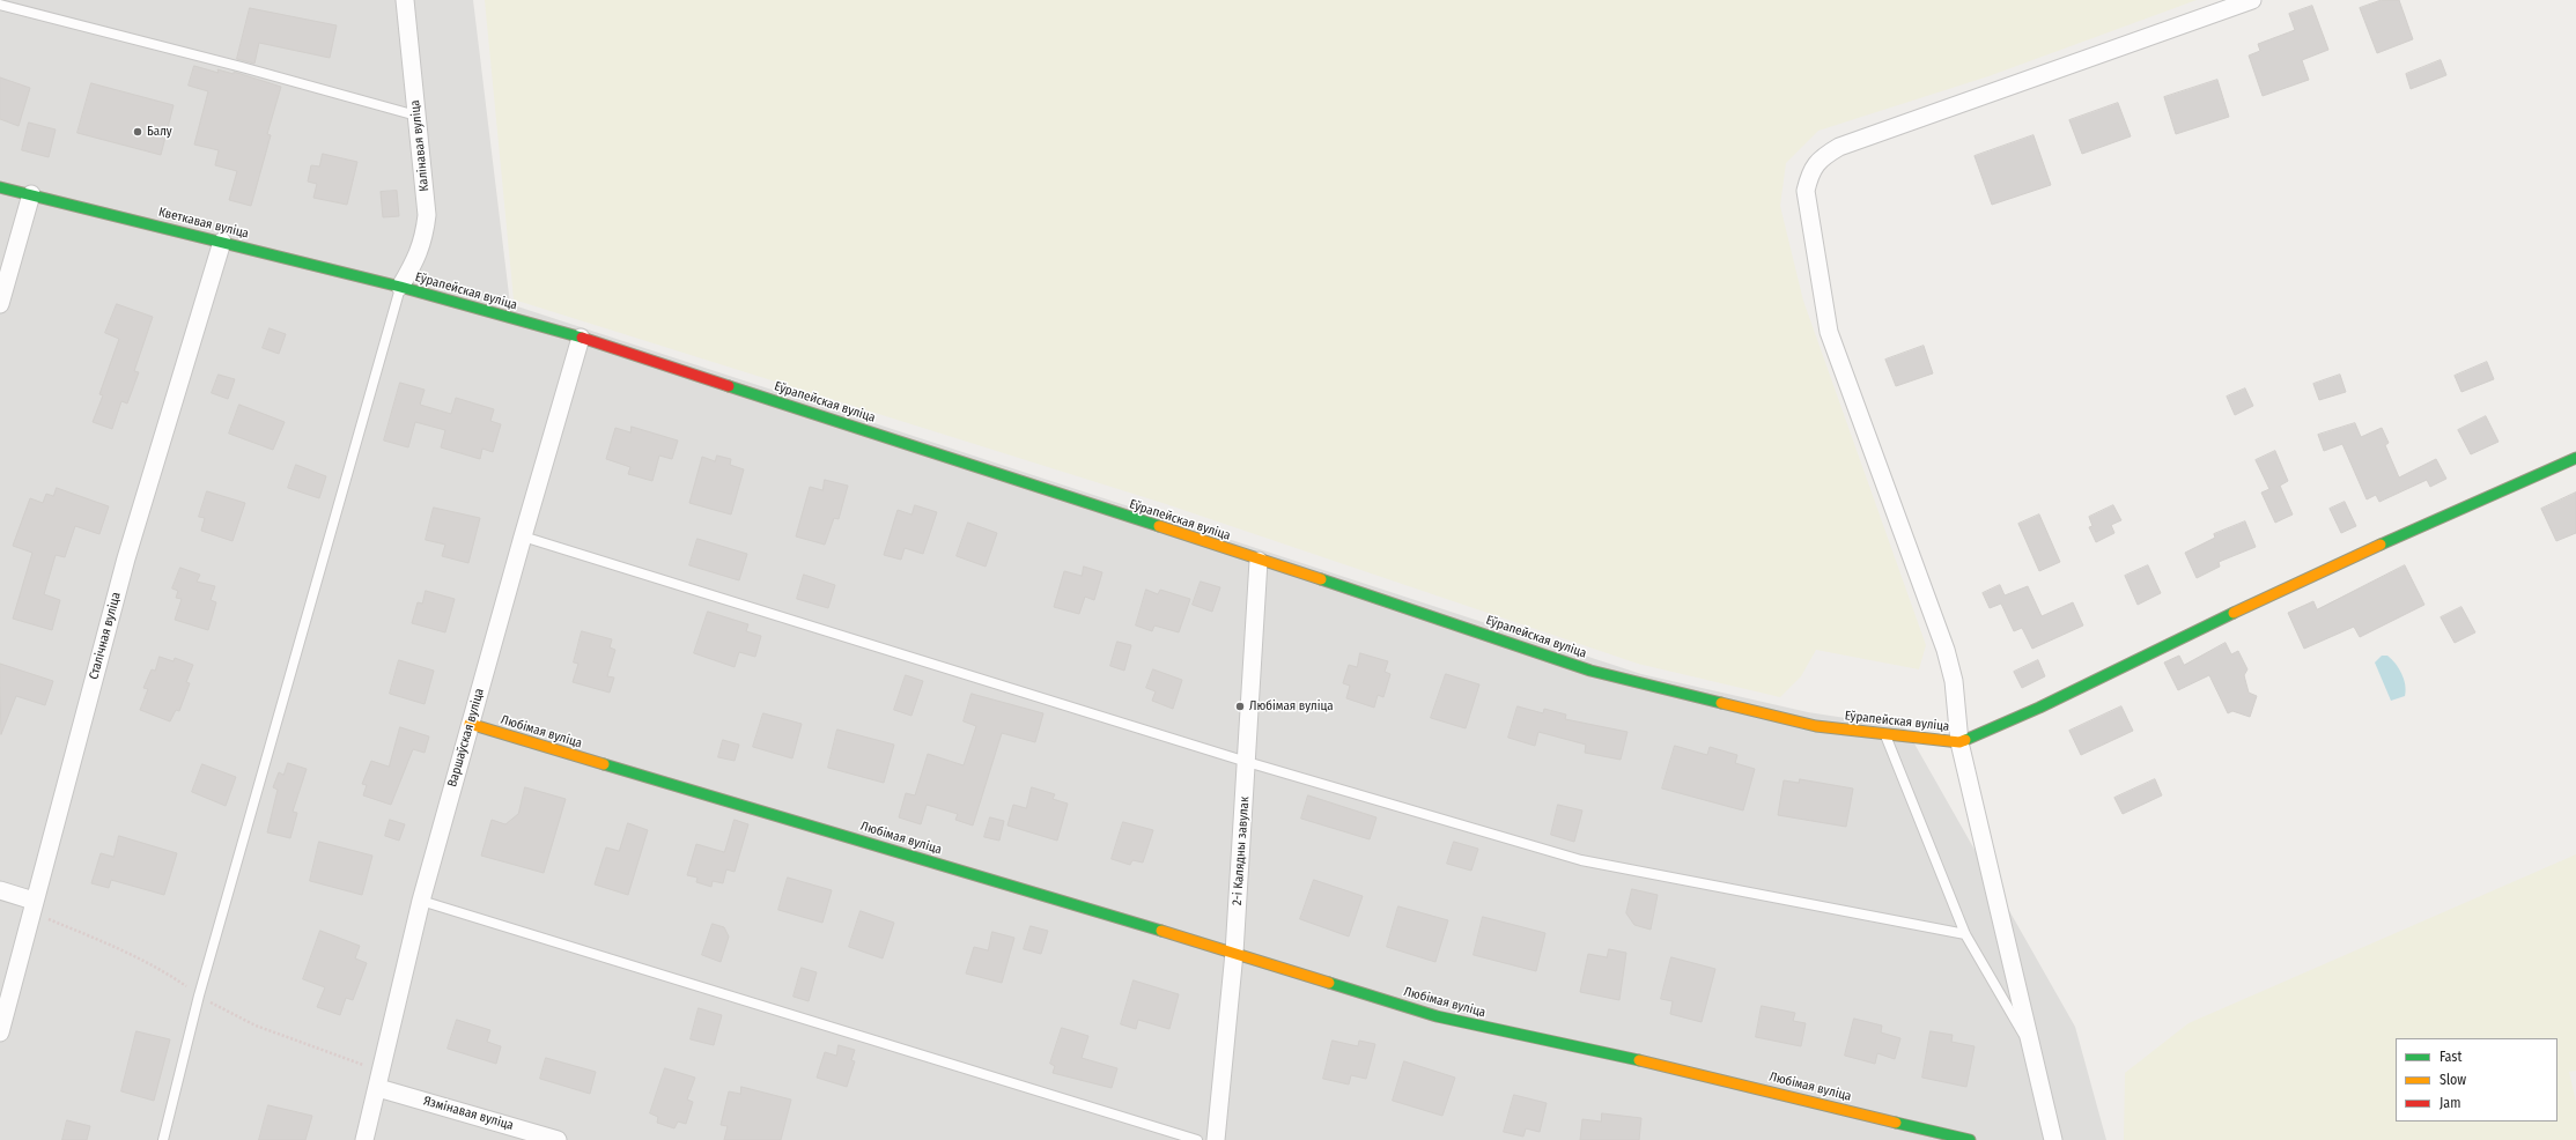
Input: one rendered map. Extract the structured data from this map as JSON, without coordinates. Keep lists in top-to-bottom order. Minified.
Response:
{"streets":{"street":["Калінавая вуліца","Кветкавая вуліца","Еўрапейская вуліца","Сталічная вуліца","Любімая вуліца","Варшаўская вуліца","2-і Калядны завулак","Язмінавая вуліца"]},"crossings":[["Калінавая вуліца","Кветкавая вуліца"],["Калінавая вуліца","Еўрапейская вуліца"],["Кветкавая вуліца","Еўрапейская вуліца"],["Кветкавая вуліца","Сталічная вуліца"],["Еўрапейская вуліца","Варшаўская вуліца"],["Еўрапейская вуліца","2-і Калядны завулак"],["Любімая вуліца","Варшаўская вуліца"],["Любімая вуліца","2-і Калядны завулак"],["Варшаўская вуліца","Язмінавая вуліца"]],"places":["Балу","Любімая вуліца"],"legend":["Fast","Slow","Jam"]}
